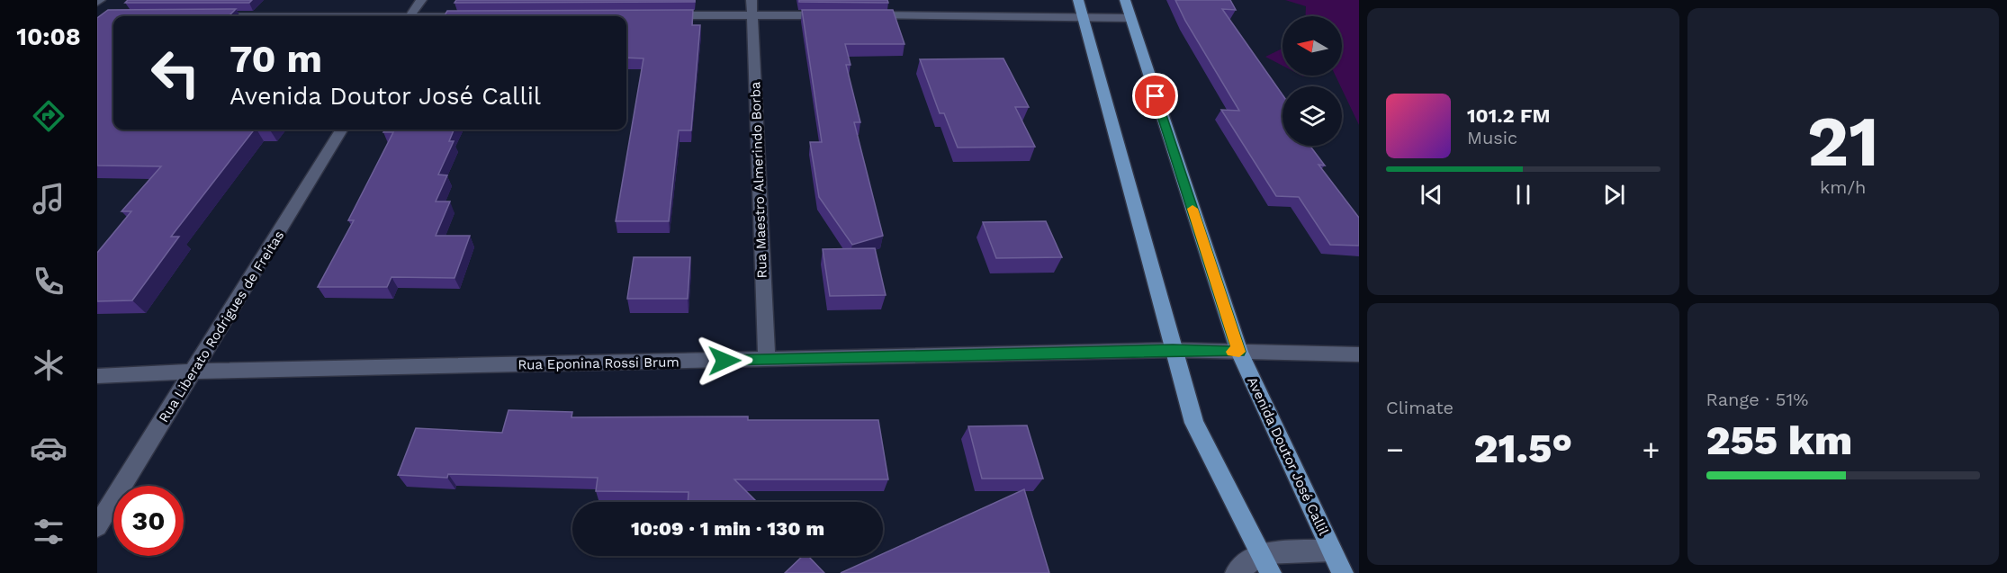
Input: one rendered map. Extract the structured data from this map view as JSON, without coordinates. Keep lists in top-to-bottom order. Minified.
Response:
{"streets":{"main road":["Avenida Doutor José Callil"],"street":["Rua Maestro Almerindo Borba","Rua Liberato Rodrigues de Freitas","Rua Eponina Rossi Brum"]},"crossings":[["Rua Maestro Almerindo Borba","Rua Eponina Rossi Brum"],["Rua Liberato Rodrigues de Freitas","Rua Eponina Rossi Brum"],["Rua Eponina Rossi Brum","Avenida Doutor José Callil"]],"north":"left","page":{"tabs":"10:08","tile":[["21","km/h"],"Climate",["Range · 51%","255 km"]],"turn":["70 m","Avenida Doutor José Callil"],"song":["101.2 FM","Music"],"heat":["−","21.5°","+"],"limit":"30","trip":"10:09 · 1 min · 130 m"}}
